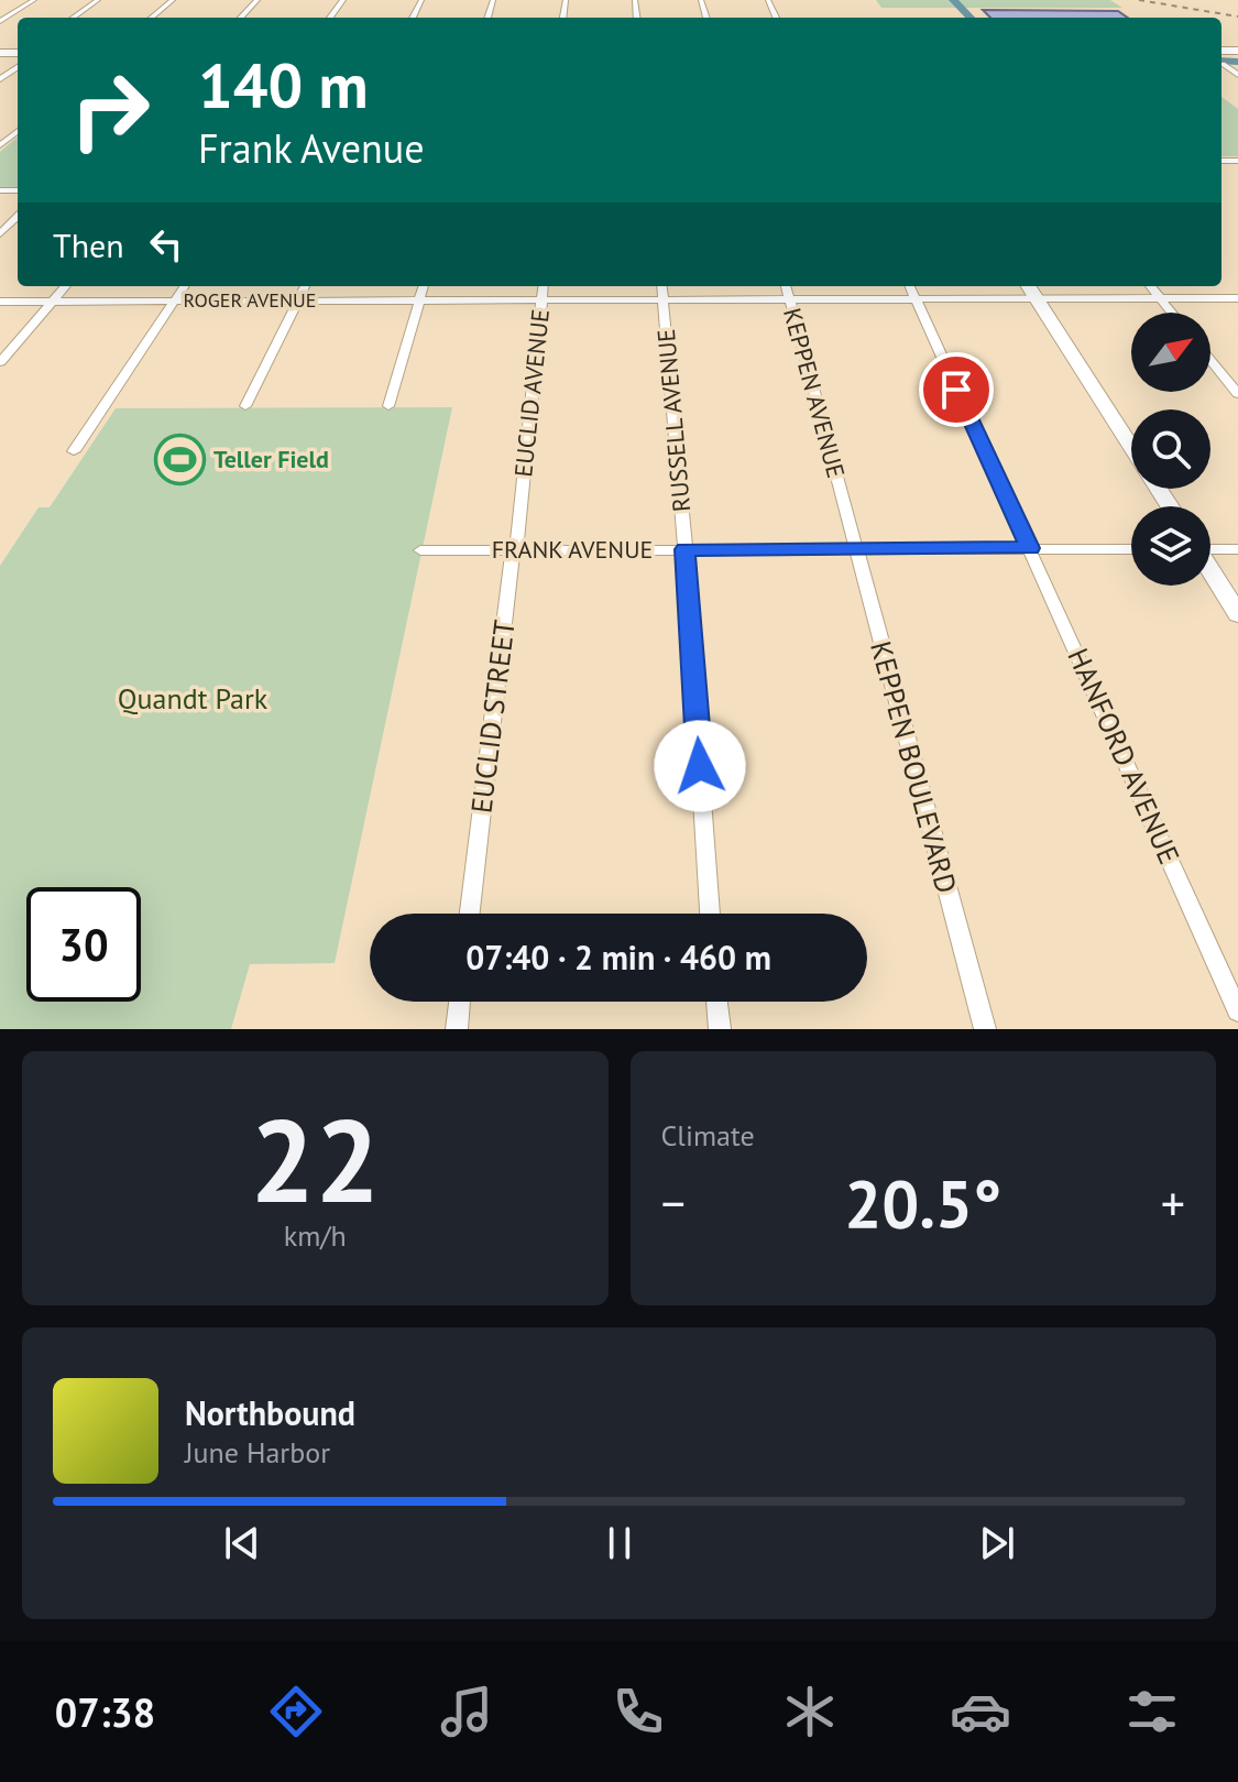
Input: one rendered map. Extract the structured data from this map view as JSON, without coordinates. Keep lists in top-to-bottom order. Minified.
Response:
{"streets":{"street":["ROGER AVENUE","EUCLID AVENUE","KEPPEN AVENUE","RUSSELL AVENUE","FRANK AVENUE","EUCLID STREET","HANFORD AVENUE","KEPPEN BOULEVARD"]},"crossings":[["ROGER AVENUE","EUCLID AVENUE"],["ROGER AVENUE","KEPPEN AVENUE"],["ROGER AVENUE","RUSSELL AVENUE"],["ROGER AVENUE","HANFORD AVENUE"],["EUCLID AVENUE","EUCLID STREET"],["KEPPEN AVENUE","KEPPEN BOULEVARD"],["RUSSELL AVENUE","FRANK AVENUE"],["FRANK AVENUE","EUCLID STREET"],["FRANK AVENUE","HANFORD AVENUE"],["FRANK AVENUE","KEPPEN BOULEVARD"]],"parks":["Quandt Park"],"places":{"sports":["Teller Field"]},"north":"top right","page":{"turn":["140 m","Frank Avenue"],"then":"Then","limit":"30","trip":"07:40 · 2 min · 460 m","tile":[["22","km/h"],"Climate"],"heat":["−","20.5°","+"],"song":["Northbound","June Harbor"],"tabs":"07:38"}}
